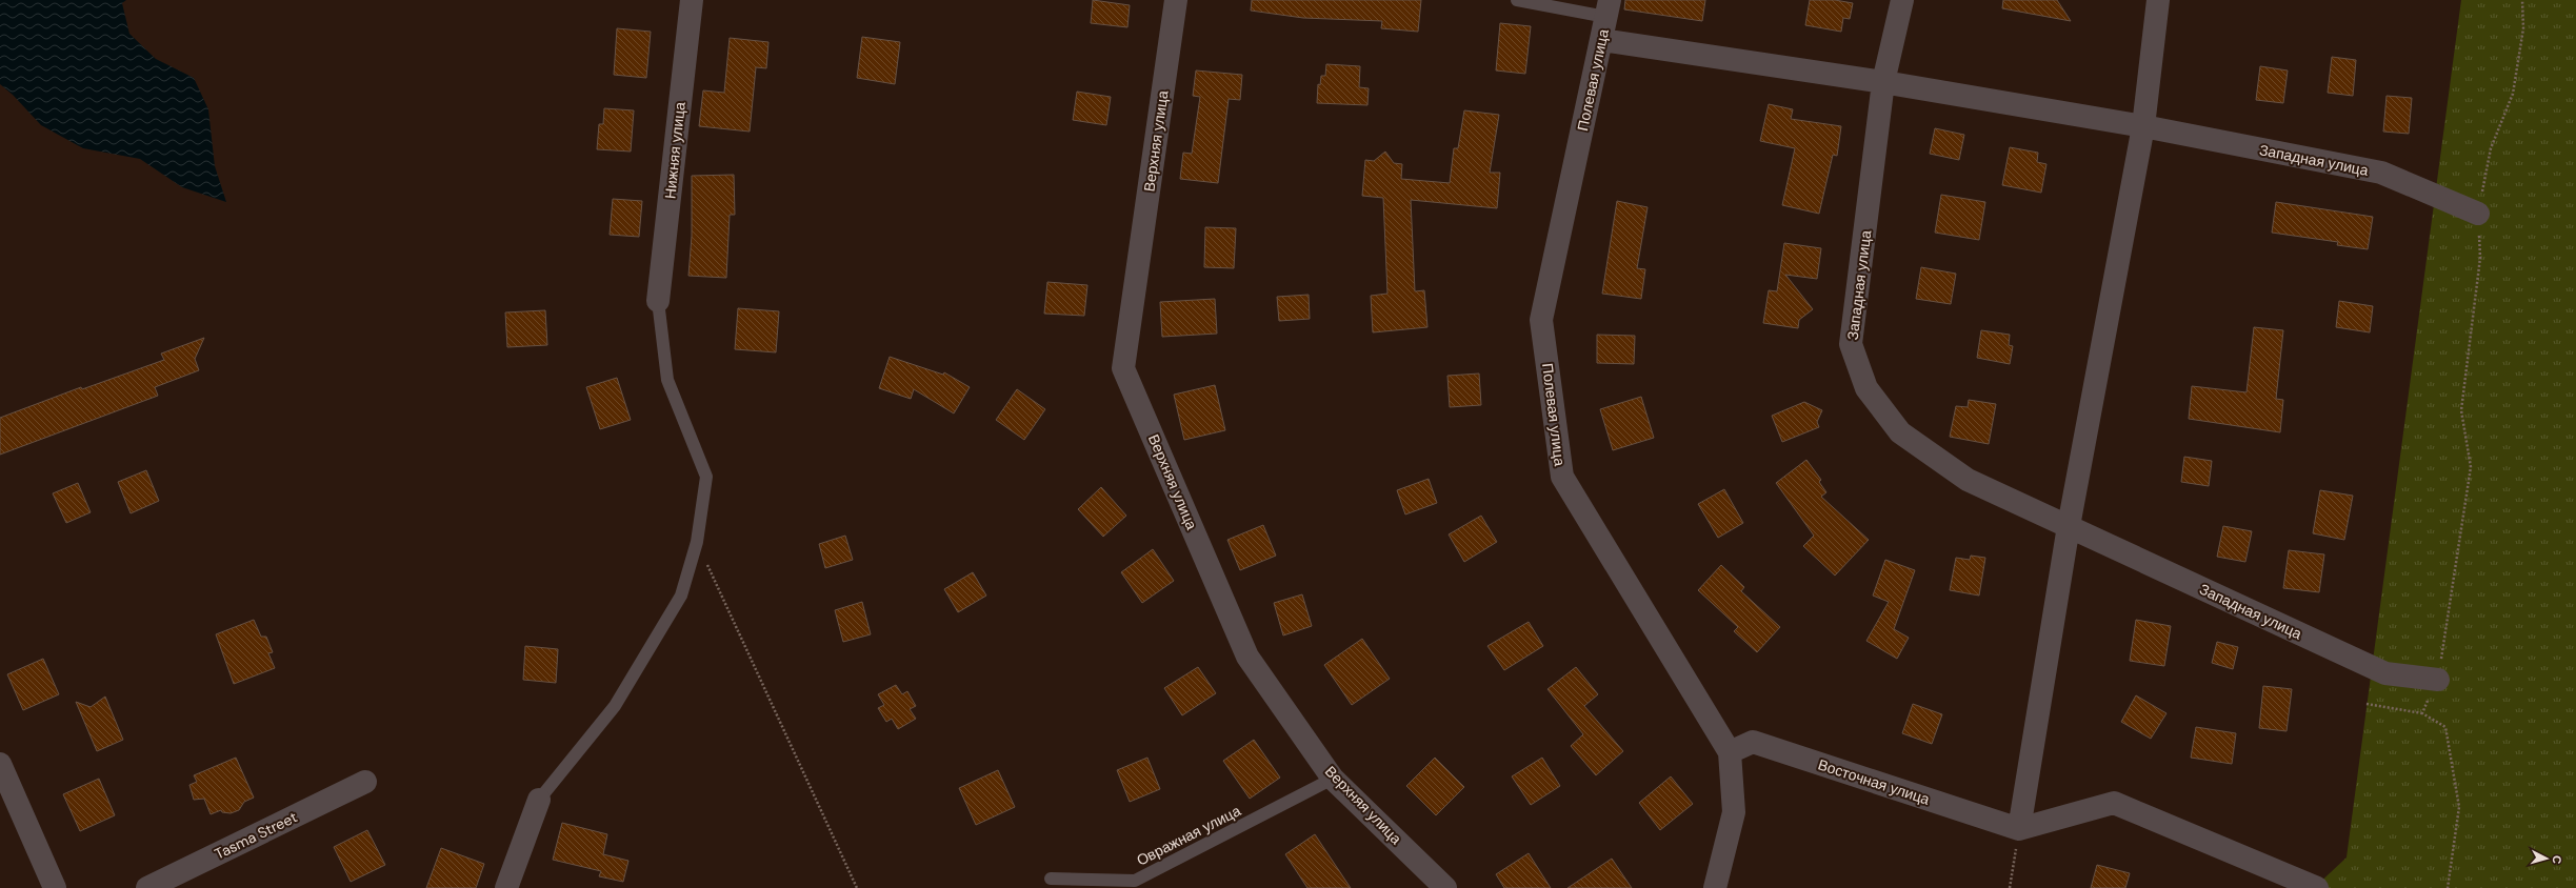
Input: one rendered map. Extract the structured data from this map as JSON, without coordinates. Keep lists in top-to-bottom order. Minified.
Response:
{"streets":{"street":["Полевая улица","Верхняя улица","Нижняя улица","Западная улица","Восточная улица","Tasma Street"],"lane":["Овражная улица"]},"crossings":[["Полевая улица","Западная улица"],["Полевая улица","Восточная улица"],["Верхняя улица","Овражная улица"]],"north":"right"}
